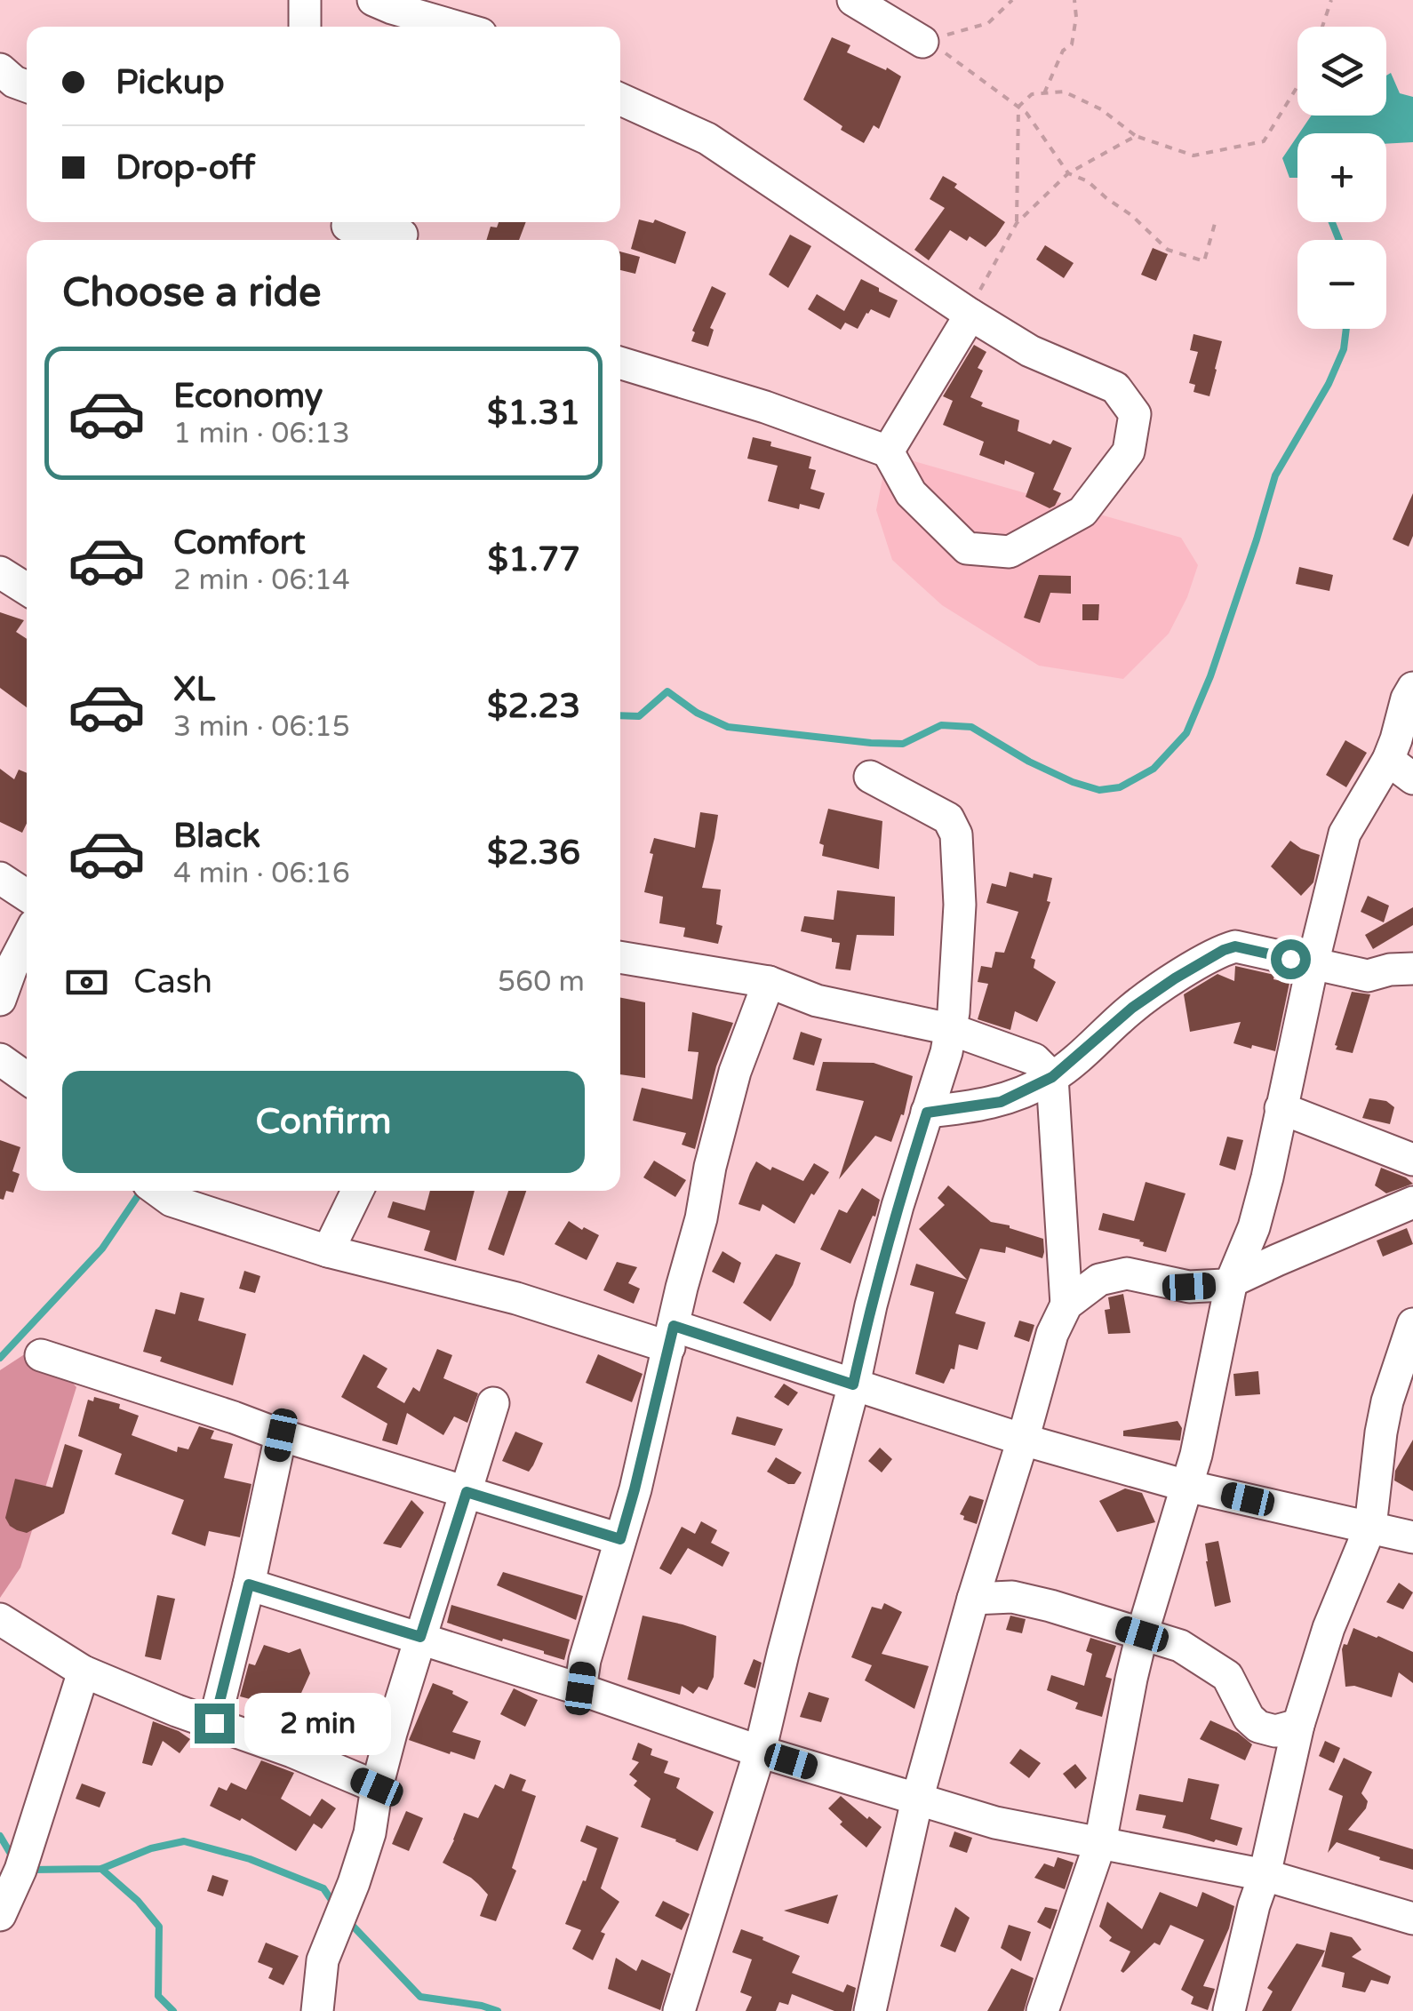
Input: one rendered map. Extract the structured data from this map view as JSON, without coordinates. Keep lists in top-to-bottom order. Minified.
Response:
{"page":{"map_buttons":["+","−"],"banner":["Pickup","Drop-off"],"heading":"Choose a ride","list":[{"name":"Economy","note":"1 min · 06:13","value":"$1.31"},{"name":"Comfort","note":"2 min · 06:14","value":"$1.77"},{"name":"XL","note":"3 min · 06:15","value":"$2.23"},{"name":"Black","note":"4 min · 06:16","value":"$2.36"}],"pay":["Cash","560 m"],"buttons":"Confirm","bubble":"2 min"}}
